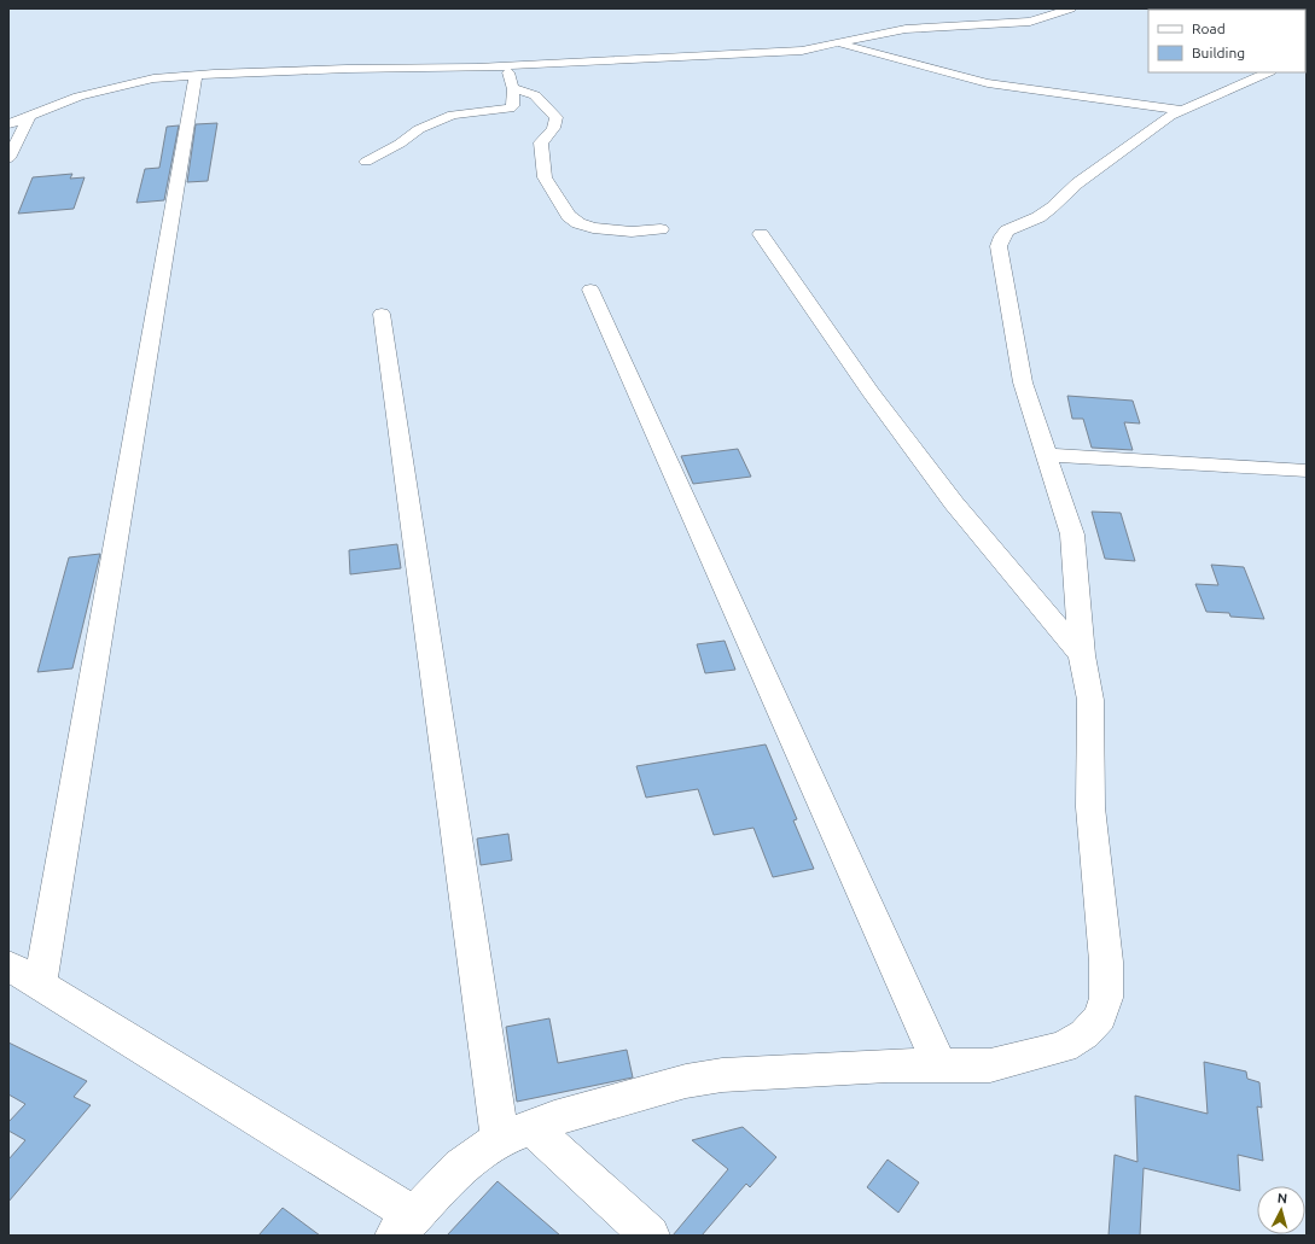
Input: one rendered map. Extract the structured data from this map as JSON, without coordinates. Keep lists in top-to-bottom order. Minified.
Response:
{"legend":["Road","Building"],"north":"top"}
